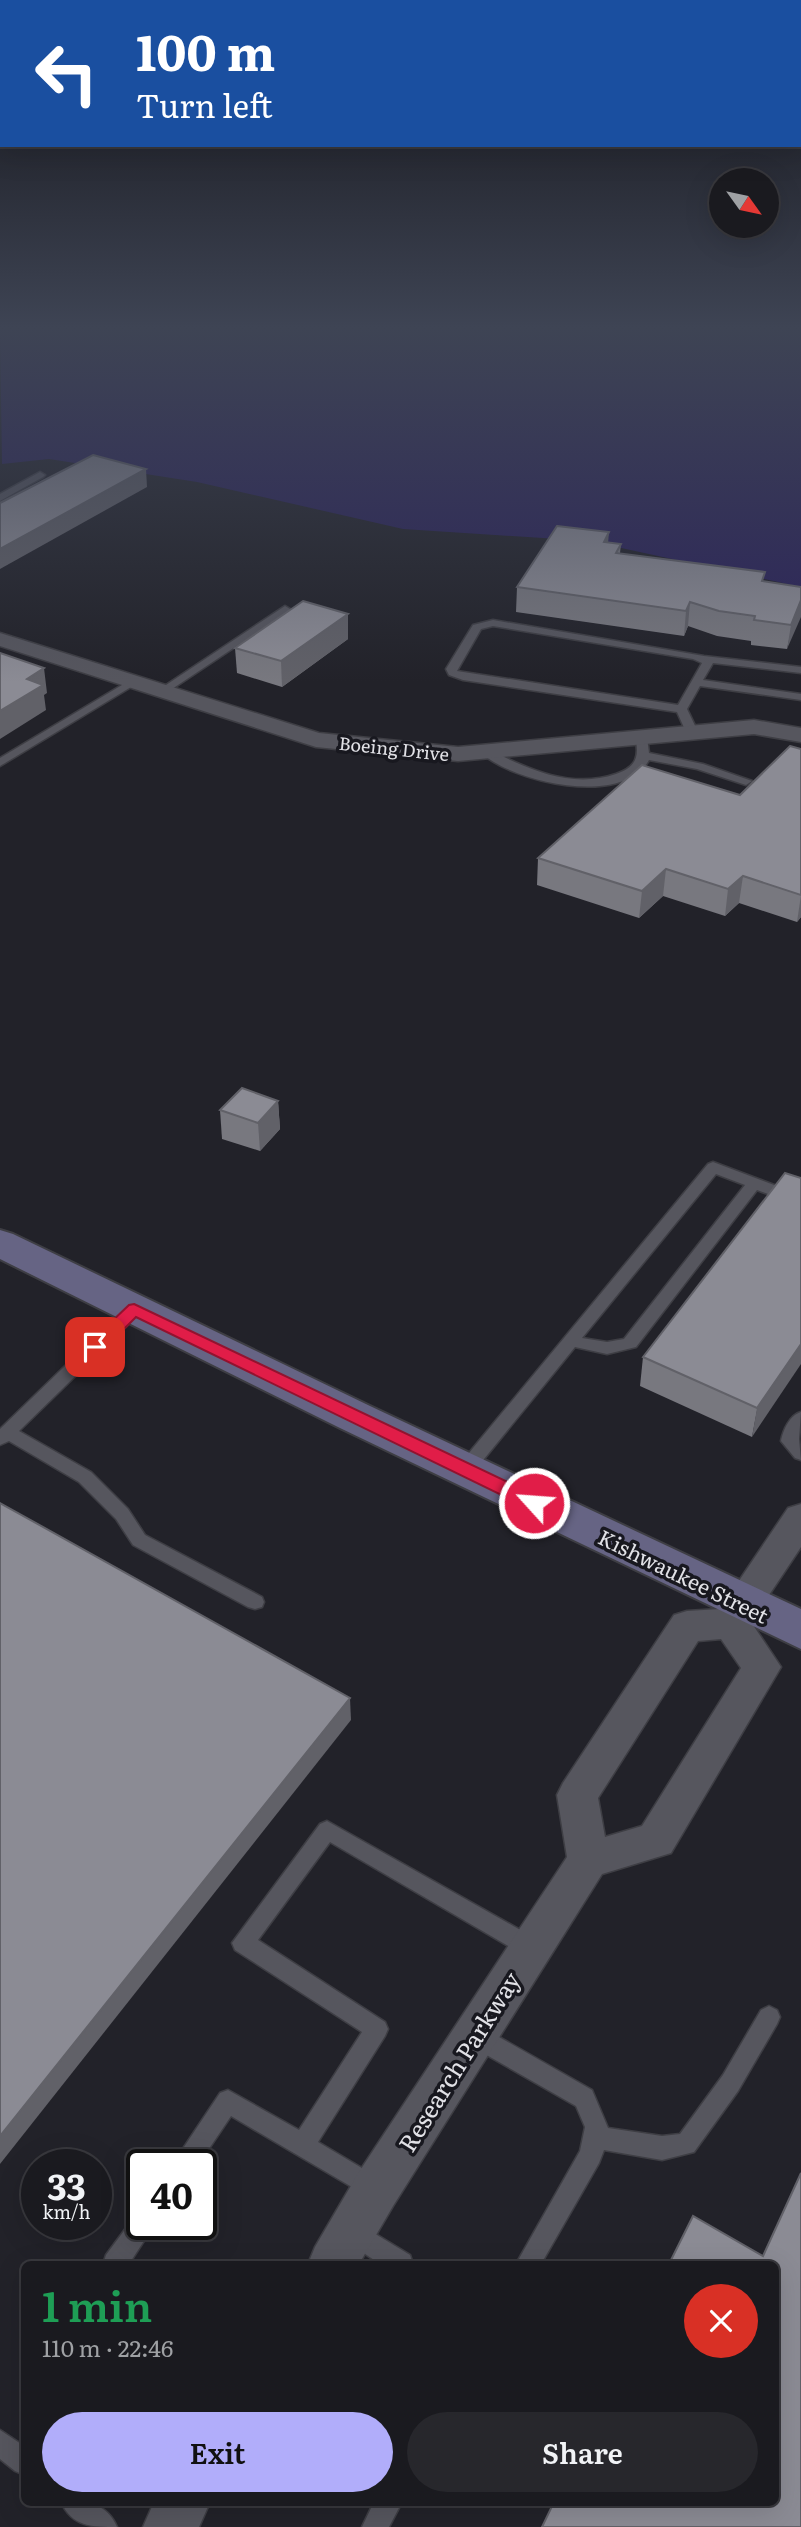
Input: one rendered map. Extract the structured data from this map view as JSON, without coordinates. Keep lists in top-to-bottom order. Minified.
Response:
{"streets":{"street":["Boeing Drive","Kishwaukee Street","Research Parkway"]},"north":"bottom right","page":{"turn":["100 m","Turn left"],"speed":"33 km/h","limit":"40","heading":["1 min","110 m · 22:46"],"buttons":["Exit","Share"]}}
